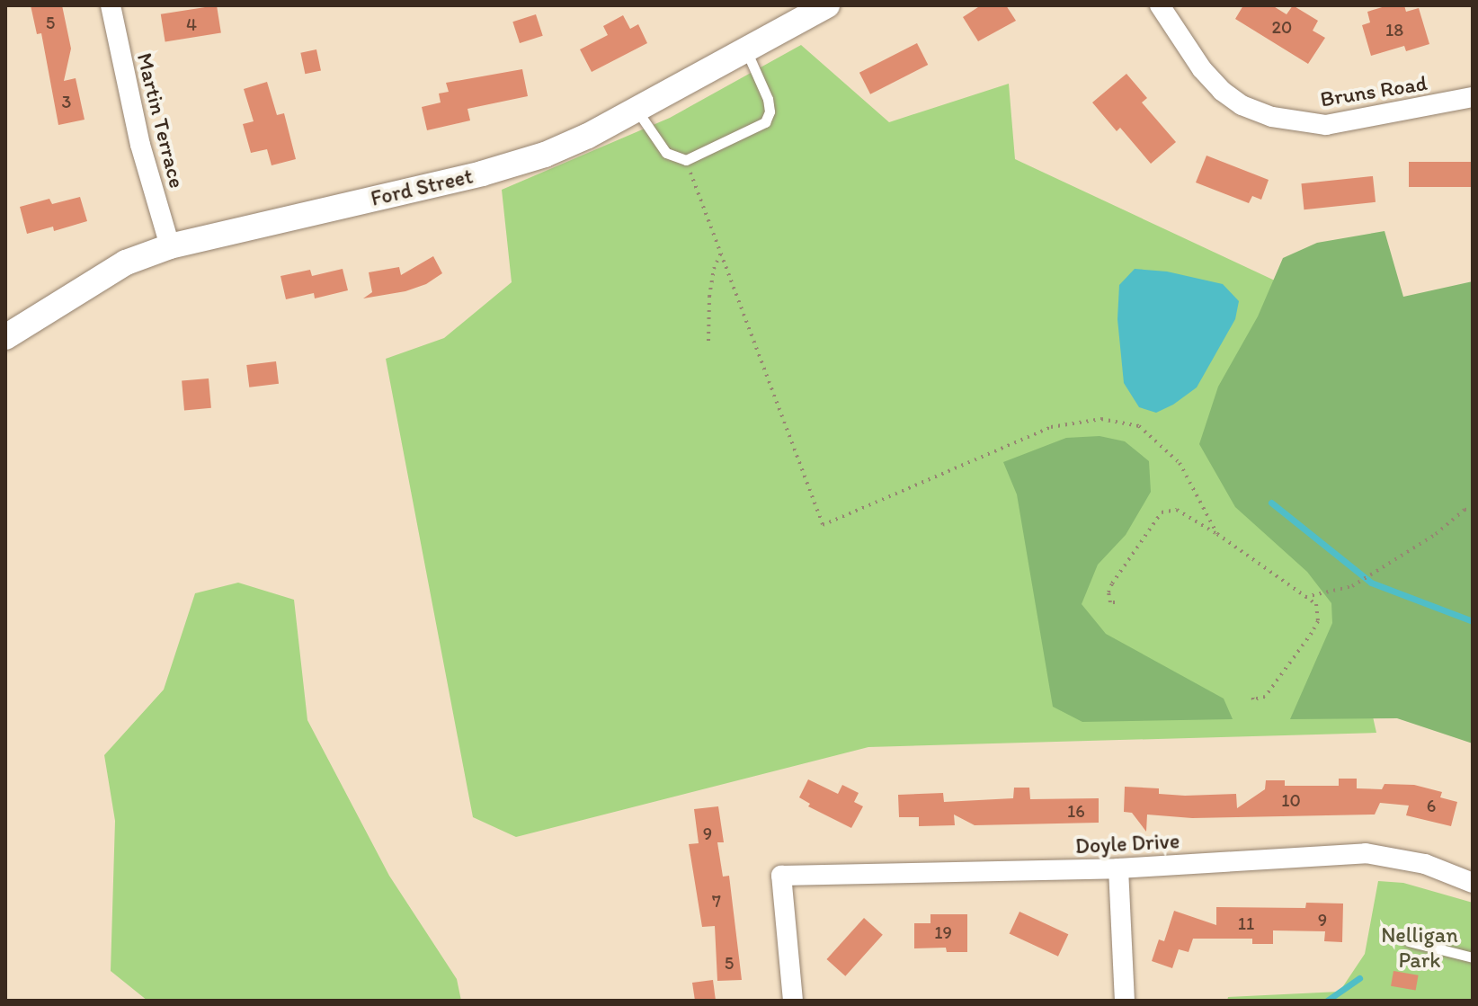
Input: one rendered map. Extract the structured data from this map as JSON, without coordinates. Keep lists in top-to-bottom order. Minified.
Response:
{"streets":{"street":["Bruns Road","Martin Terrace","Ford Street","Doyle Drive"]},"crossings":[["Martin Terrace","Ford Street"]],"parks":["Nelligan Park"],"house_numbers":["5","4","20","18","3","10","6","16","9","7","9","11","19","5"]}
